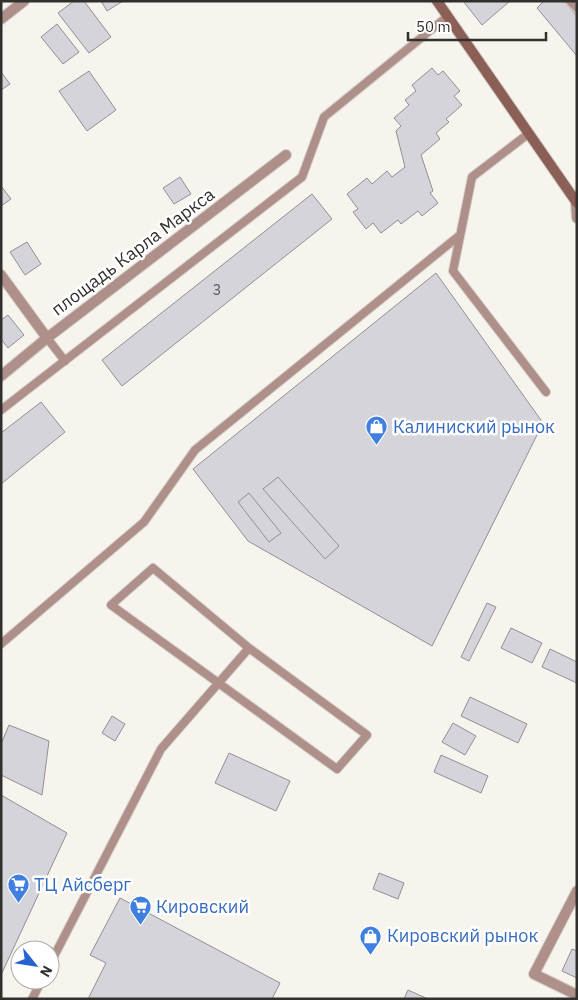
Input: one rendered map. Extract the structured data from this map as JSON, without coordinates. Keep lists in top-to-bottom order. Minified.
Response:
{"streets":{"street":["площадь Карла Маркса"]},"places":{"shop":["Калиниский рынок","Кировский рынок"],"supermarket":["ТЦ Айсберг","Кировский"]},"house_numbers":["3"],"scale_bar":"50 m","north":"bottom right"}
